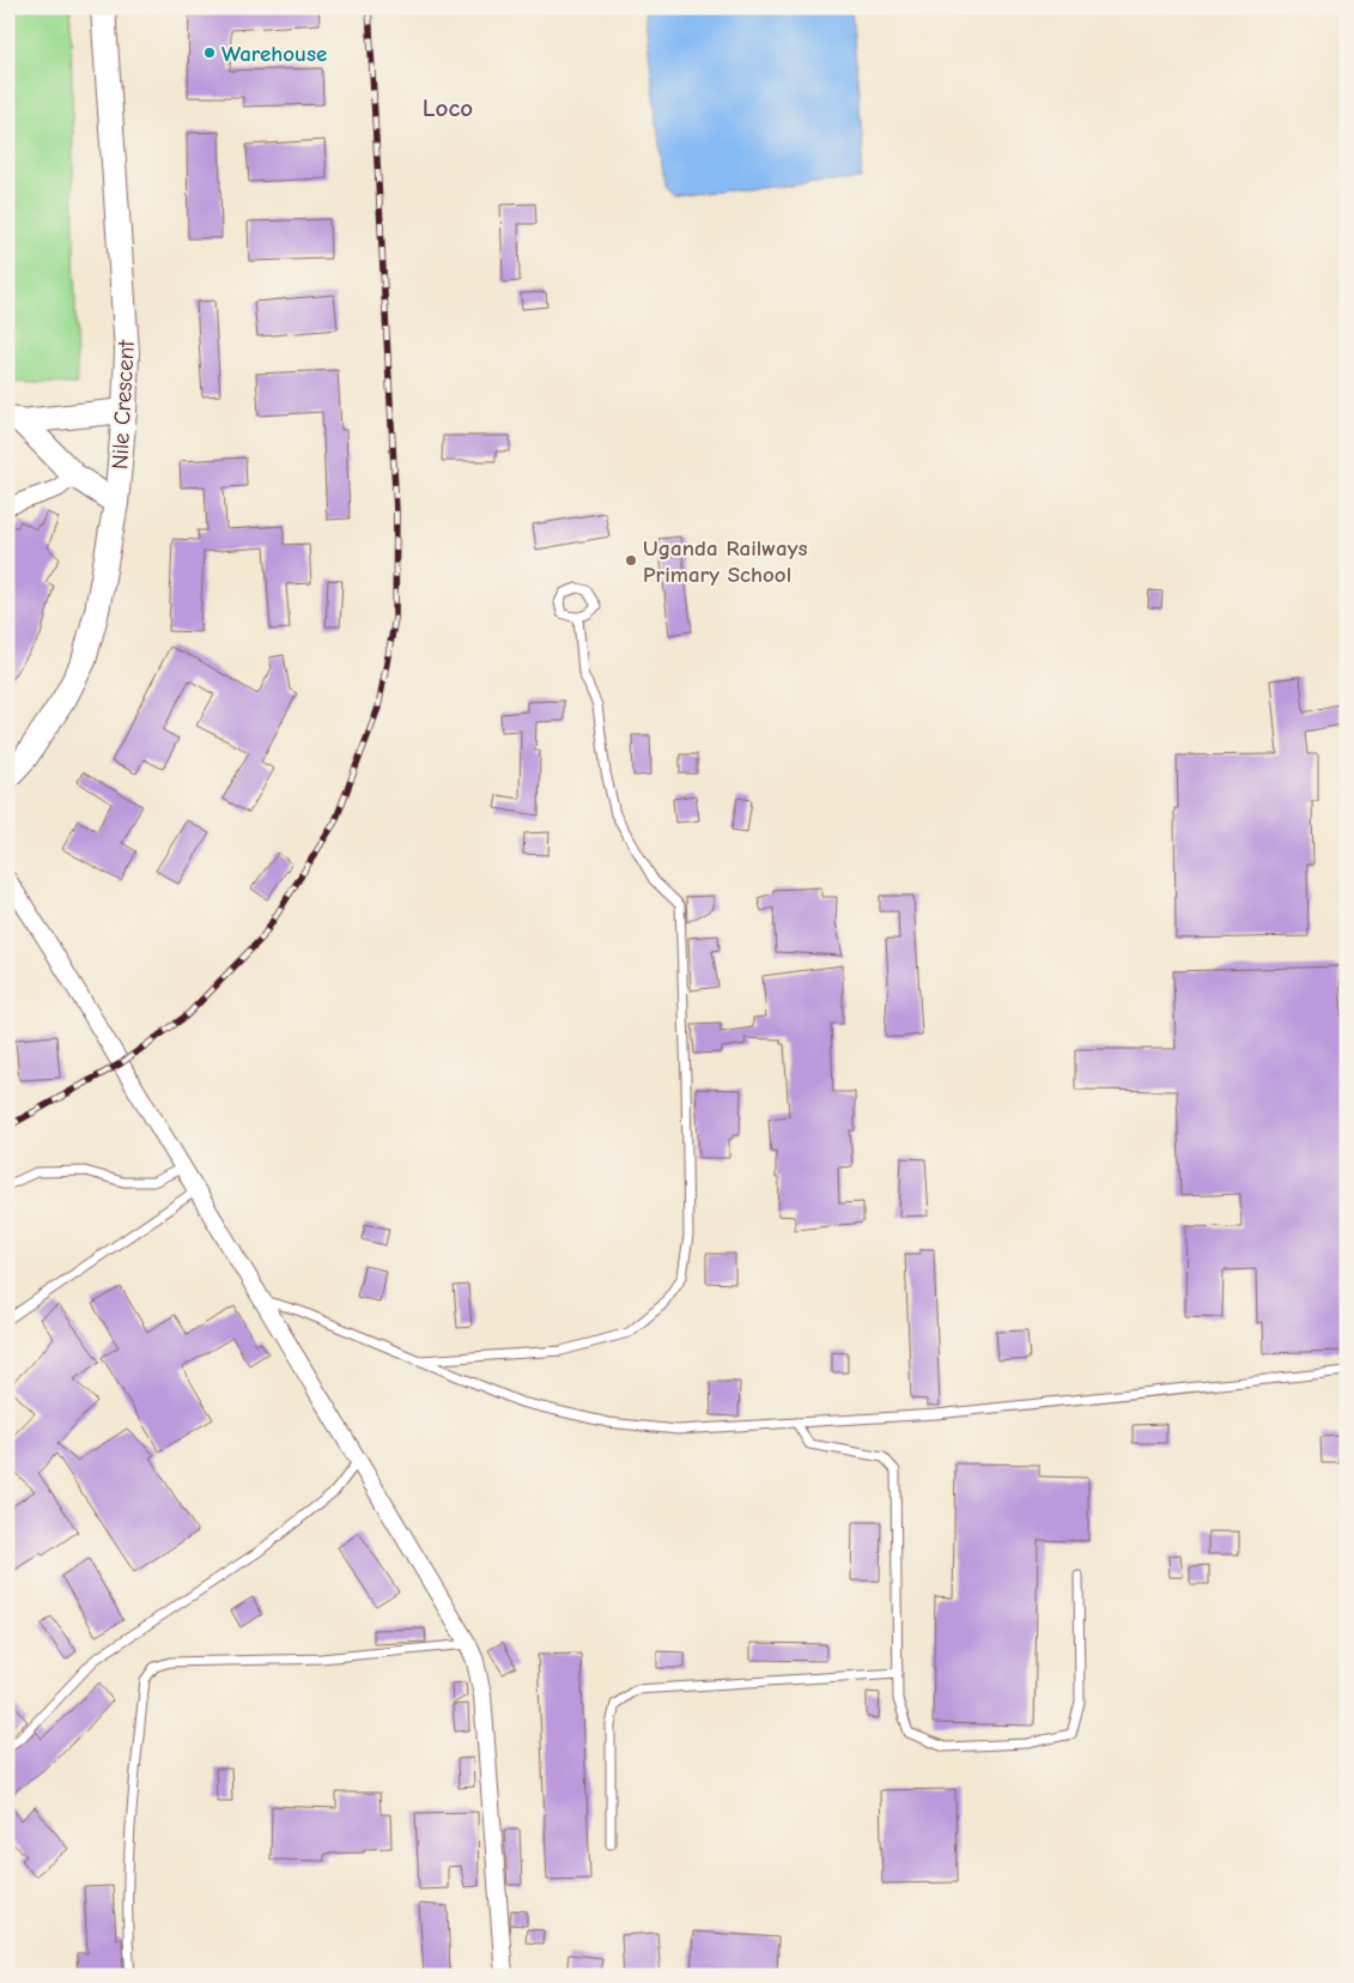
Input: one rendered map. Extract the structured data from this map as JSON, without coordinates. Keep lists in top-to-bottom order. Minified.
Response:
{"streets":{"street":["Nile Crescent"]},"districts":["Loco"],"places":["Warehouse","Uganda Railways Primary School"]}
